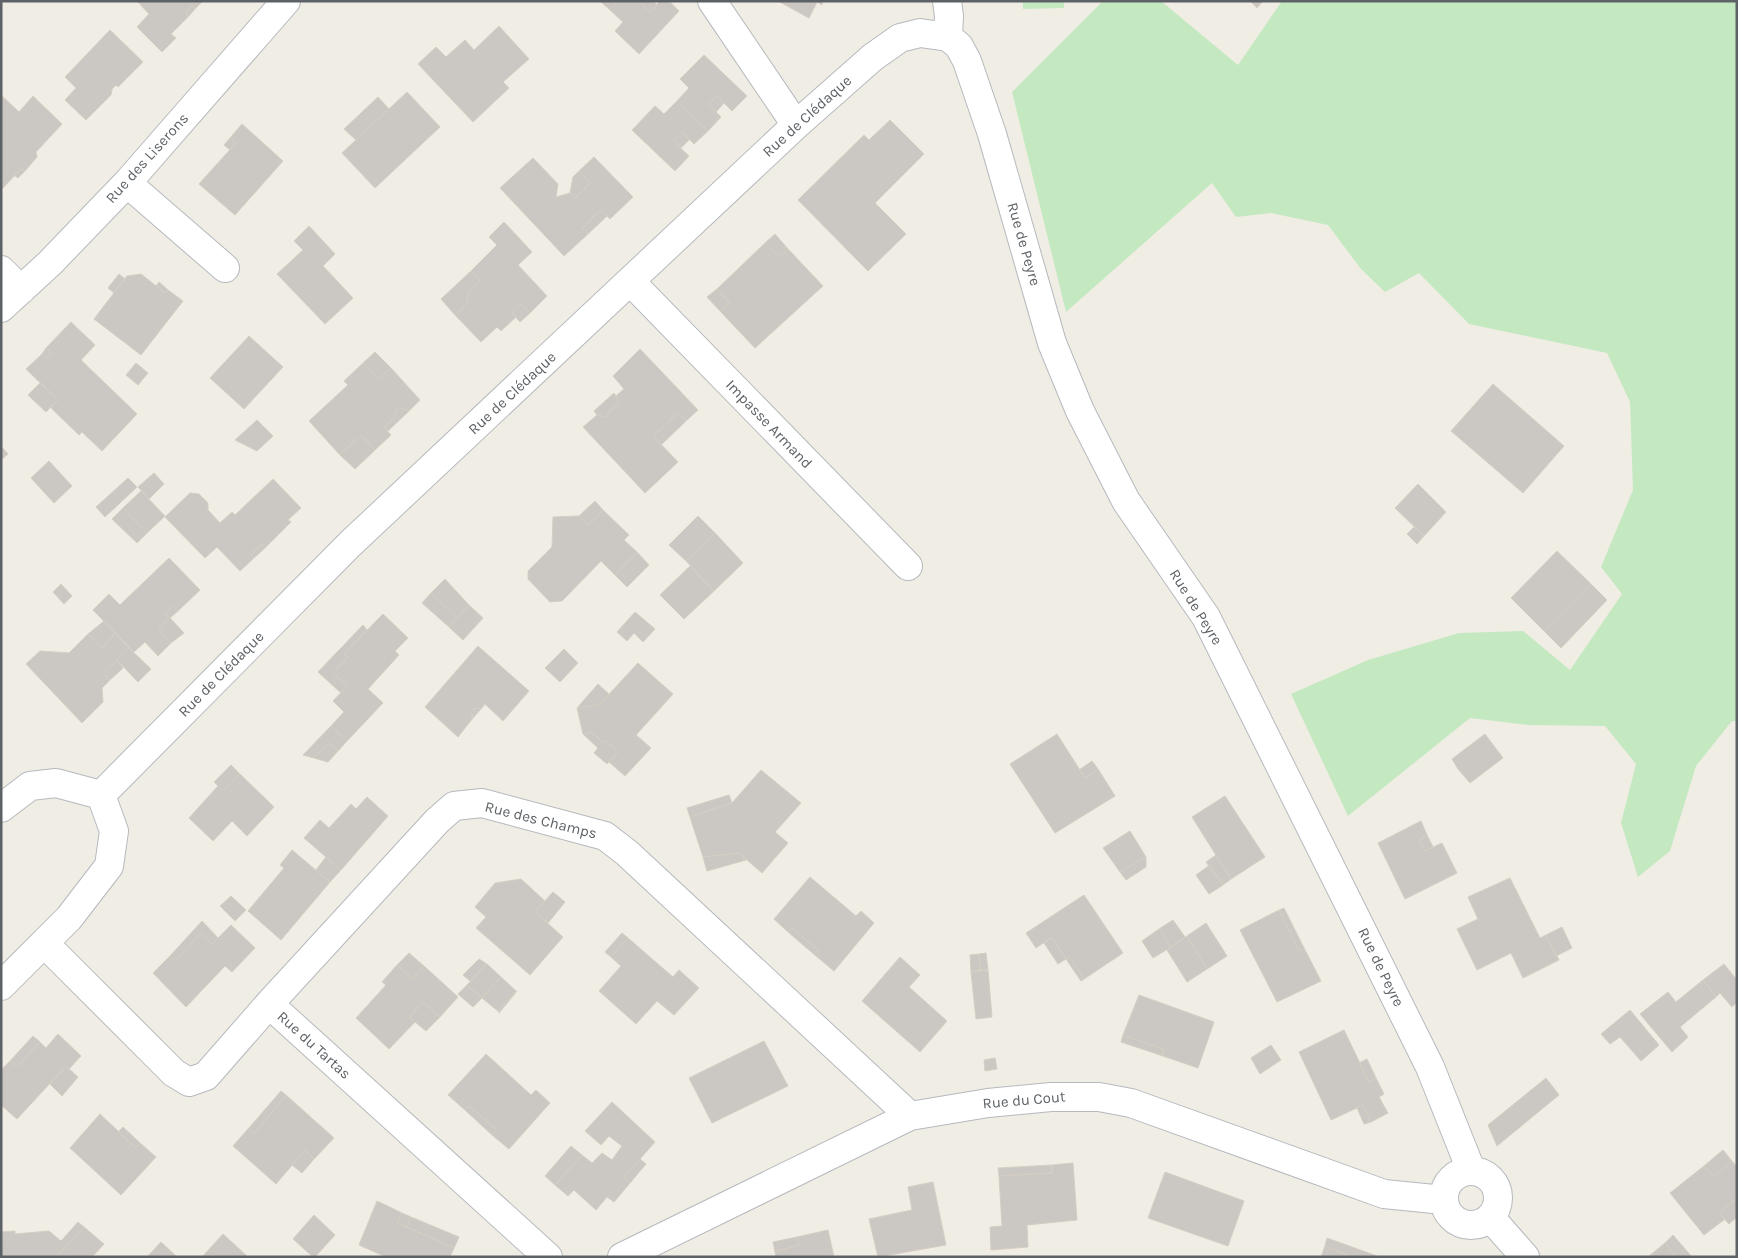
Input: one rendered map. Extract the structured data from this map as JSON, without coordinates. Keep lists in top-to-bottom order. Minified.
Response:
{"streets":{"street":["Rue de Clédaque","Rue des Liserons","Rue de Peyre","Impasse Armand","Rue des Champs","Rue du Tartas","Rue du Cout"]},"crossings":[["Rue de Clédaque","Rue de Peyre"],["Rue de Clédaque","Impasse Armand"],["Rue de Peyre","Rue du Cout"],["Rue des Champs","Rue du Tartas"],["Rue des Champs","Rue du Cout"]]}
